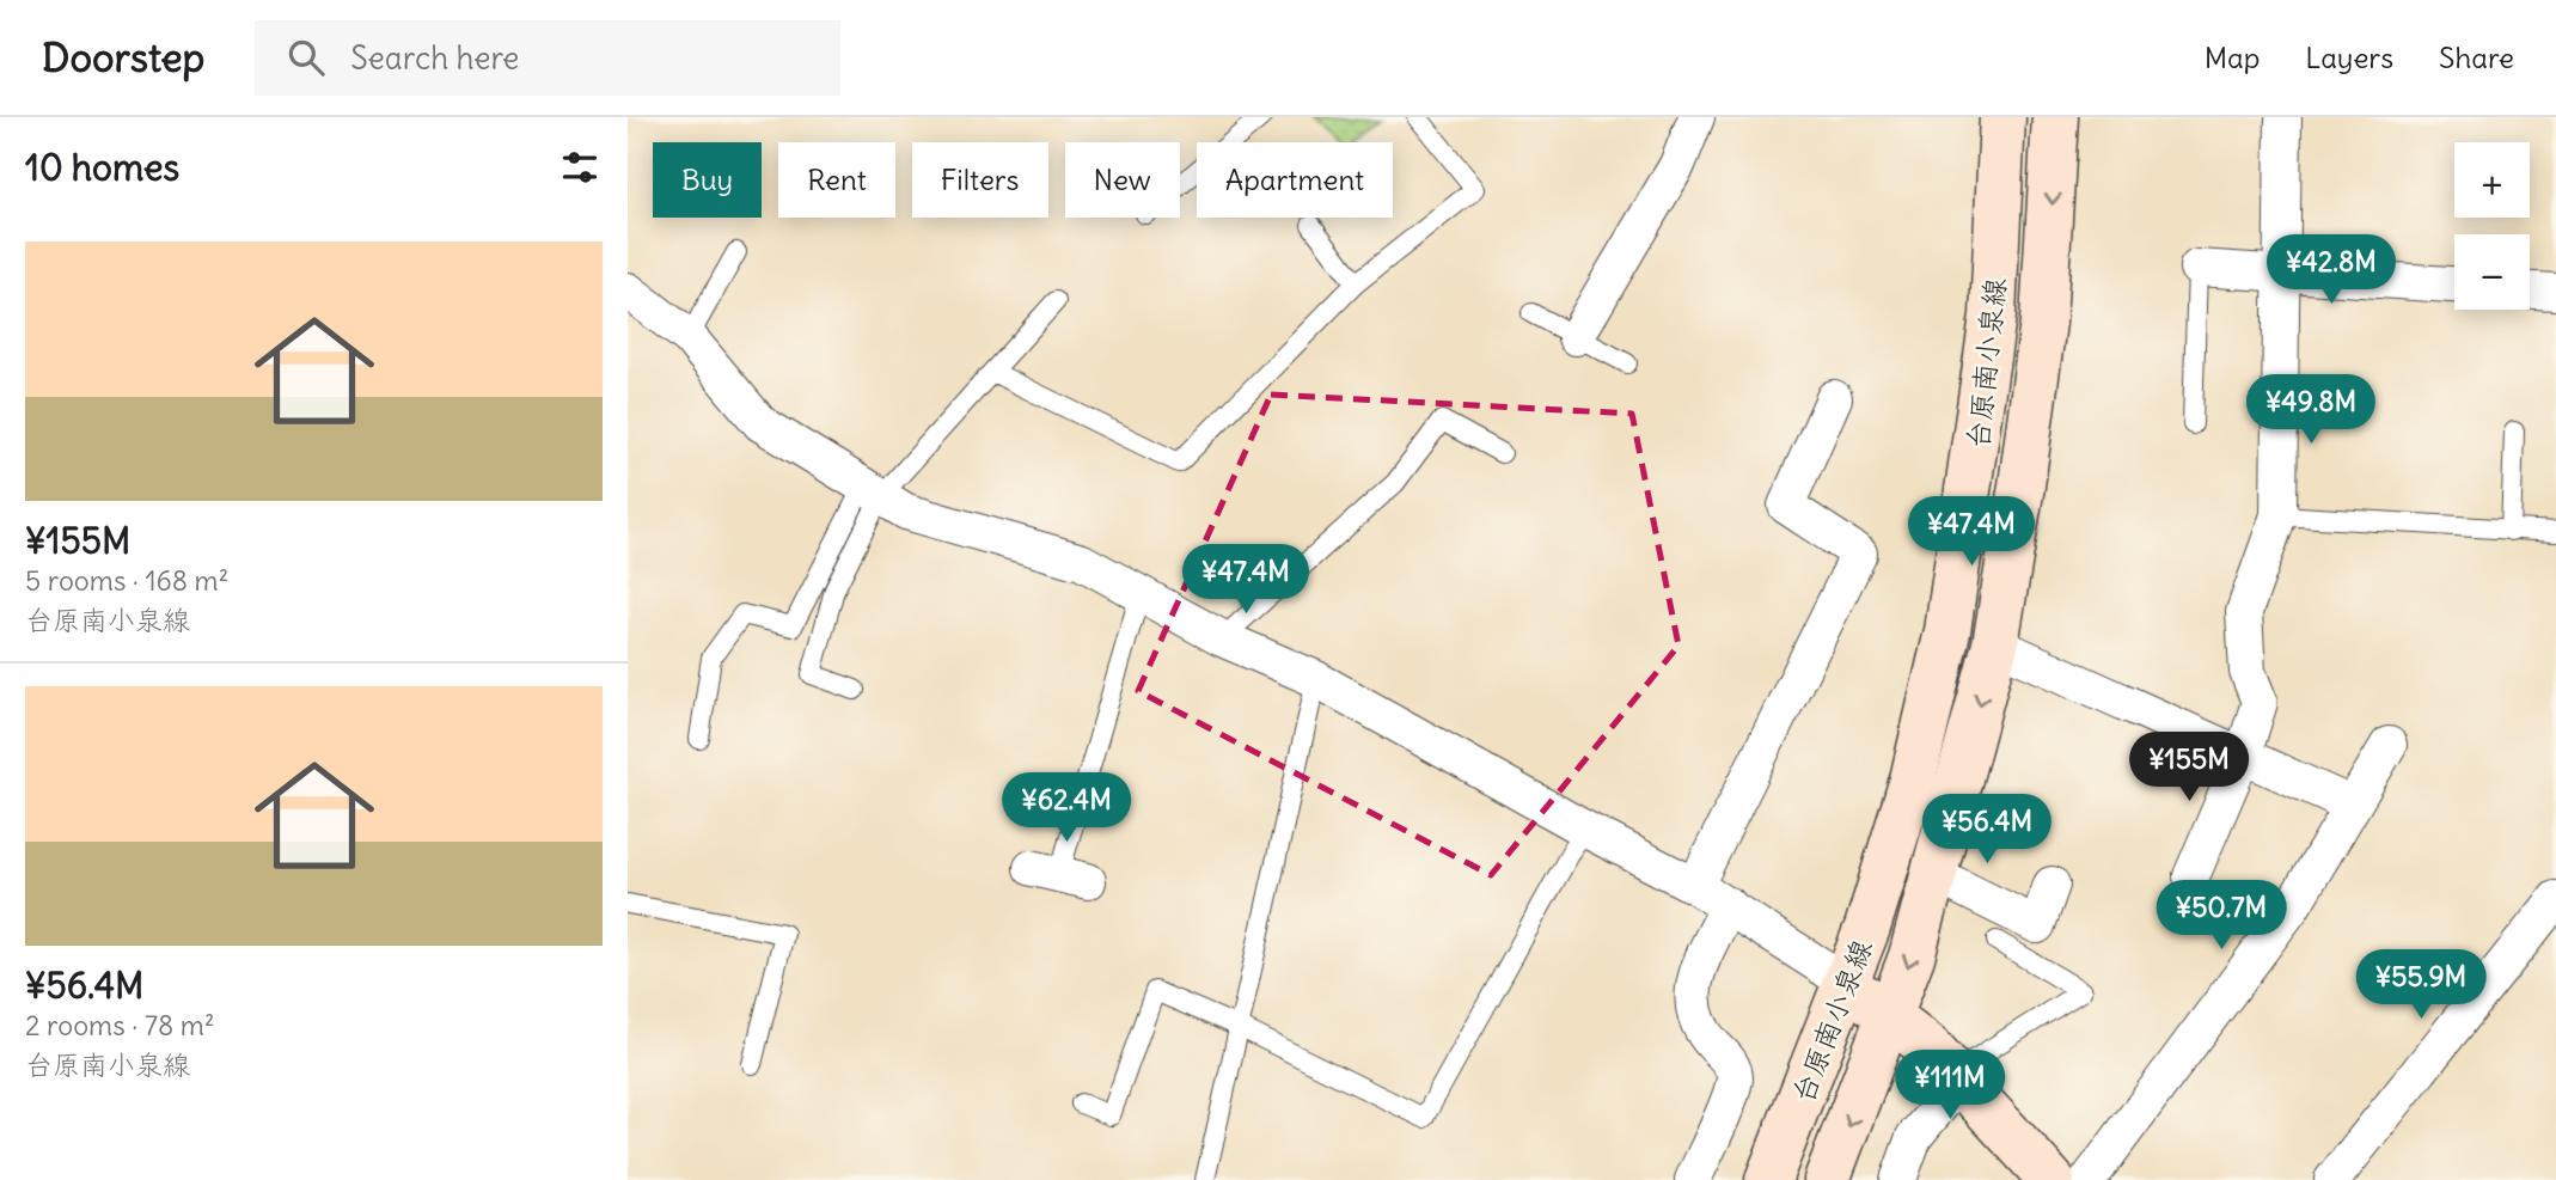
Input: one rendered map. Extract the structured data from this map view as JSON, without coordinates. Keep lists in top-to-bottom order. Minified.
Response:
{"streets":{"street":["台原南小泉線"]},"page":{"header":"Doorstep","search":"Search here","nav":["Map","Layers","Share"],"heading":"10 homes","map_buttons":["+","−"],"chip":["Buy","Rent","Filters","New","Apartment"],"list":[{"name":"¥155M","note":"5 rooms · 168 m² · 台原南小泉線"},{"name":"¥56.4M","note":"2 rooms · 78 m² · 台原南小泉線"}],"price":["¥42.8M","¥49.8M","¥47.4M","¥47.4M","¥155M","¥62.4M","¥56.4M","¥50.7M","¥55.9M","¥111M"]}}
